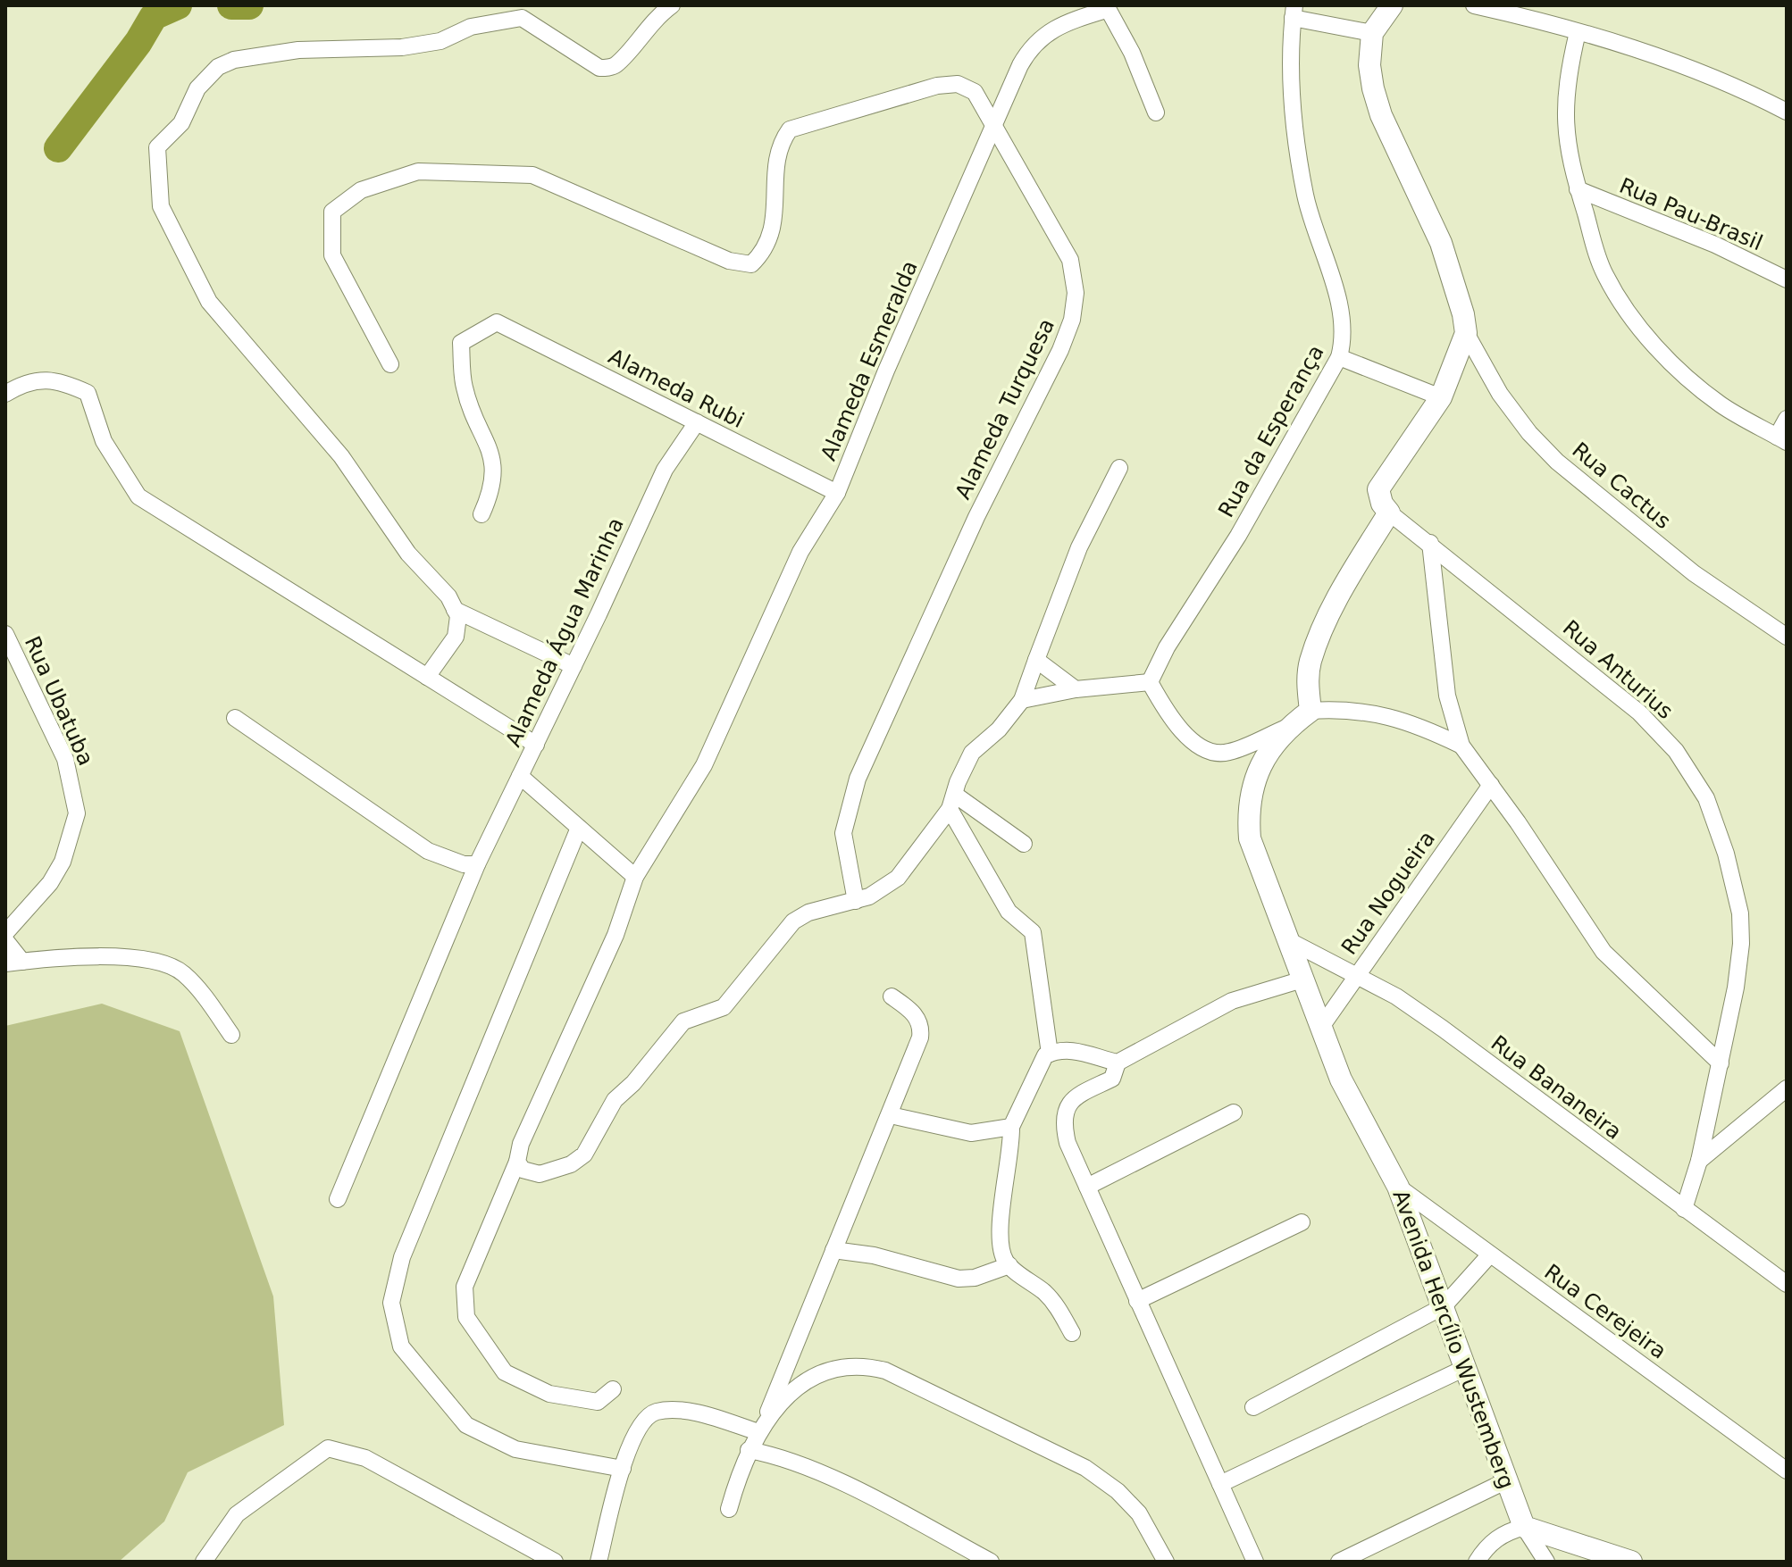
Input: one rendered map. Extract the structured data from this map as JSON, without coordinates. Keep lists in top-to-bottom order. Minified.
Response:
{"streets":{"street":["Rua Pau-Brasil","Alameda Esmeralda","Alameda Rubi","Alameda Turquesa","Rua da Esperança","Rua Cactus","Alameda Água Marinha","Rua Anturius","Rua Ubatuba","Rua Nogueira","Rua Bananeira","Rua Cerejeira","Avenida Hercílio Wustemberg"]},"crossings":[["Alameda Esmeralda","Alameda Rubi"],["Alameda Esmeralda","Alameda Turquesa"],["Alameda Rubi","Alameda Água Marinha"],["Rua Anturius","Rua Bananeira"],["Rua Nogueira","Rua Bananeira"],["Rua Nogueira","Avenida Hercílio Wustemberg"],["Rua Bananeira","Avenida Hercílio Wustemberg"],["Rua Cerejeira","Avenida Hercílio Wustemberg"]]}
